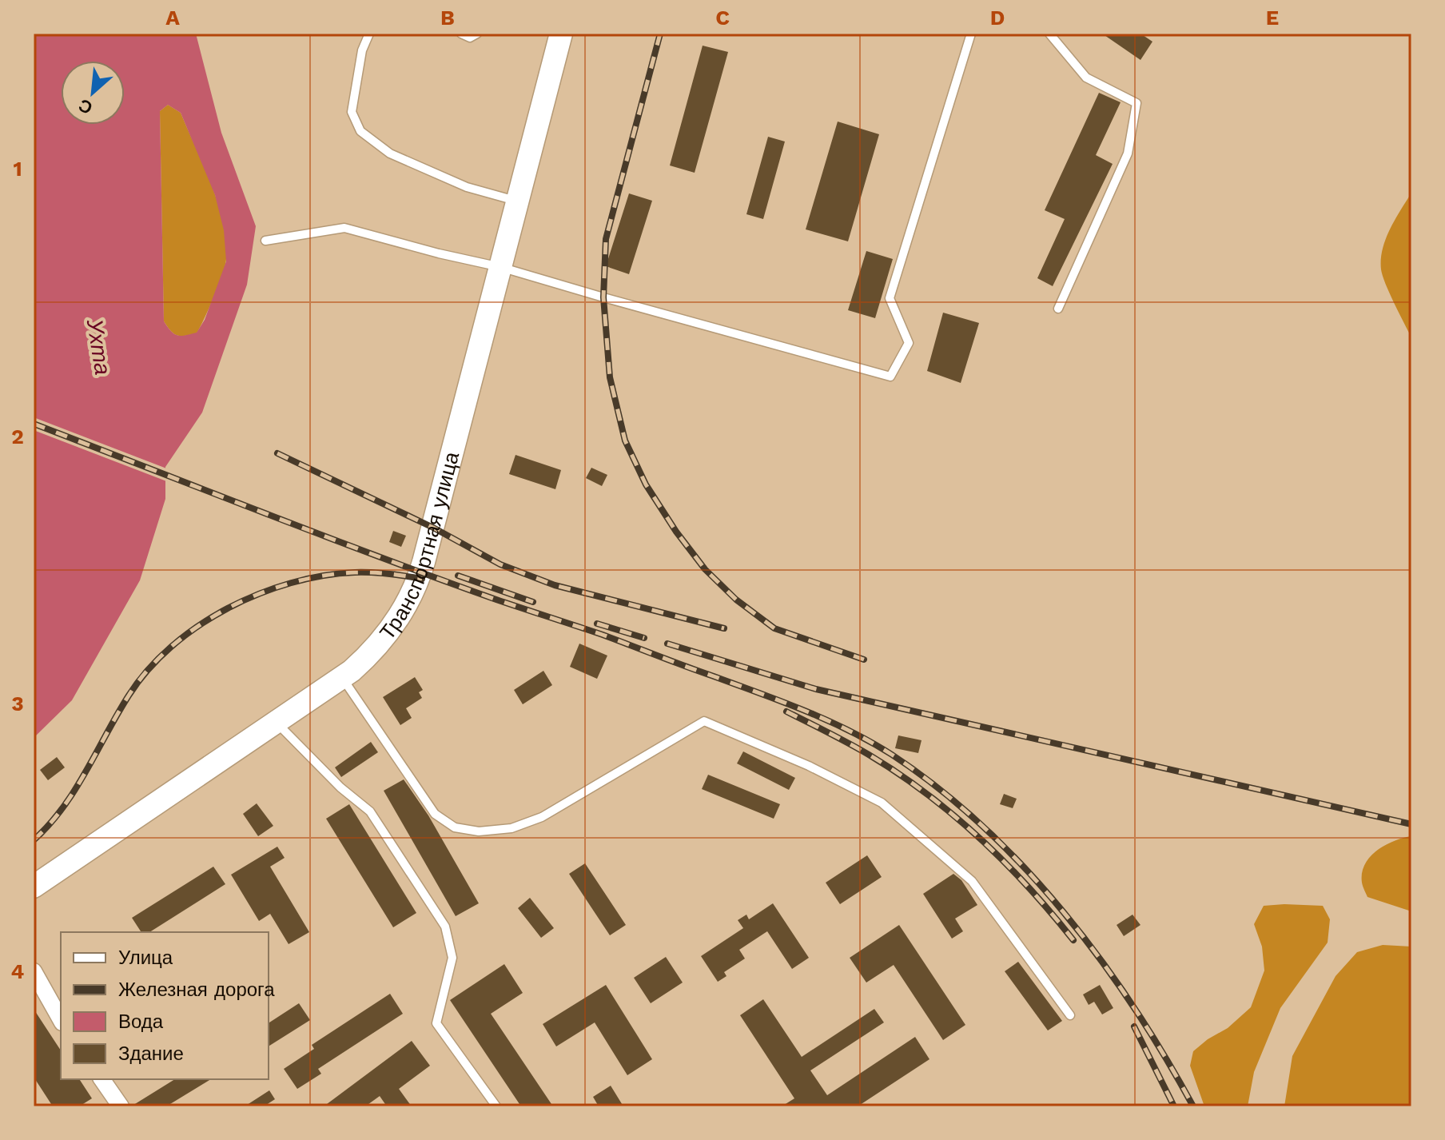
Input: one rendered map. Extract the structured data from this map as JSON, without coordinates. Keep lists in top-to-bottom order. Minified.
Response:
{"streets":{"street":["Транспортная улица"]},"water":["Ухта"],"legend":["Улица","Железная дорога","Вода","Здание"],"north":"bottom left","grid":{"columns":["A","B","C","D","E"],"rows":["1","2","3","4"]}}
